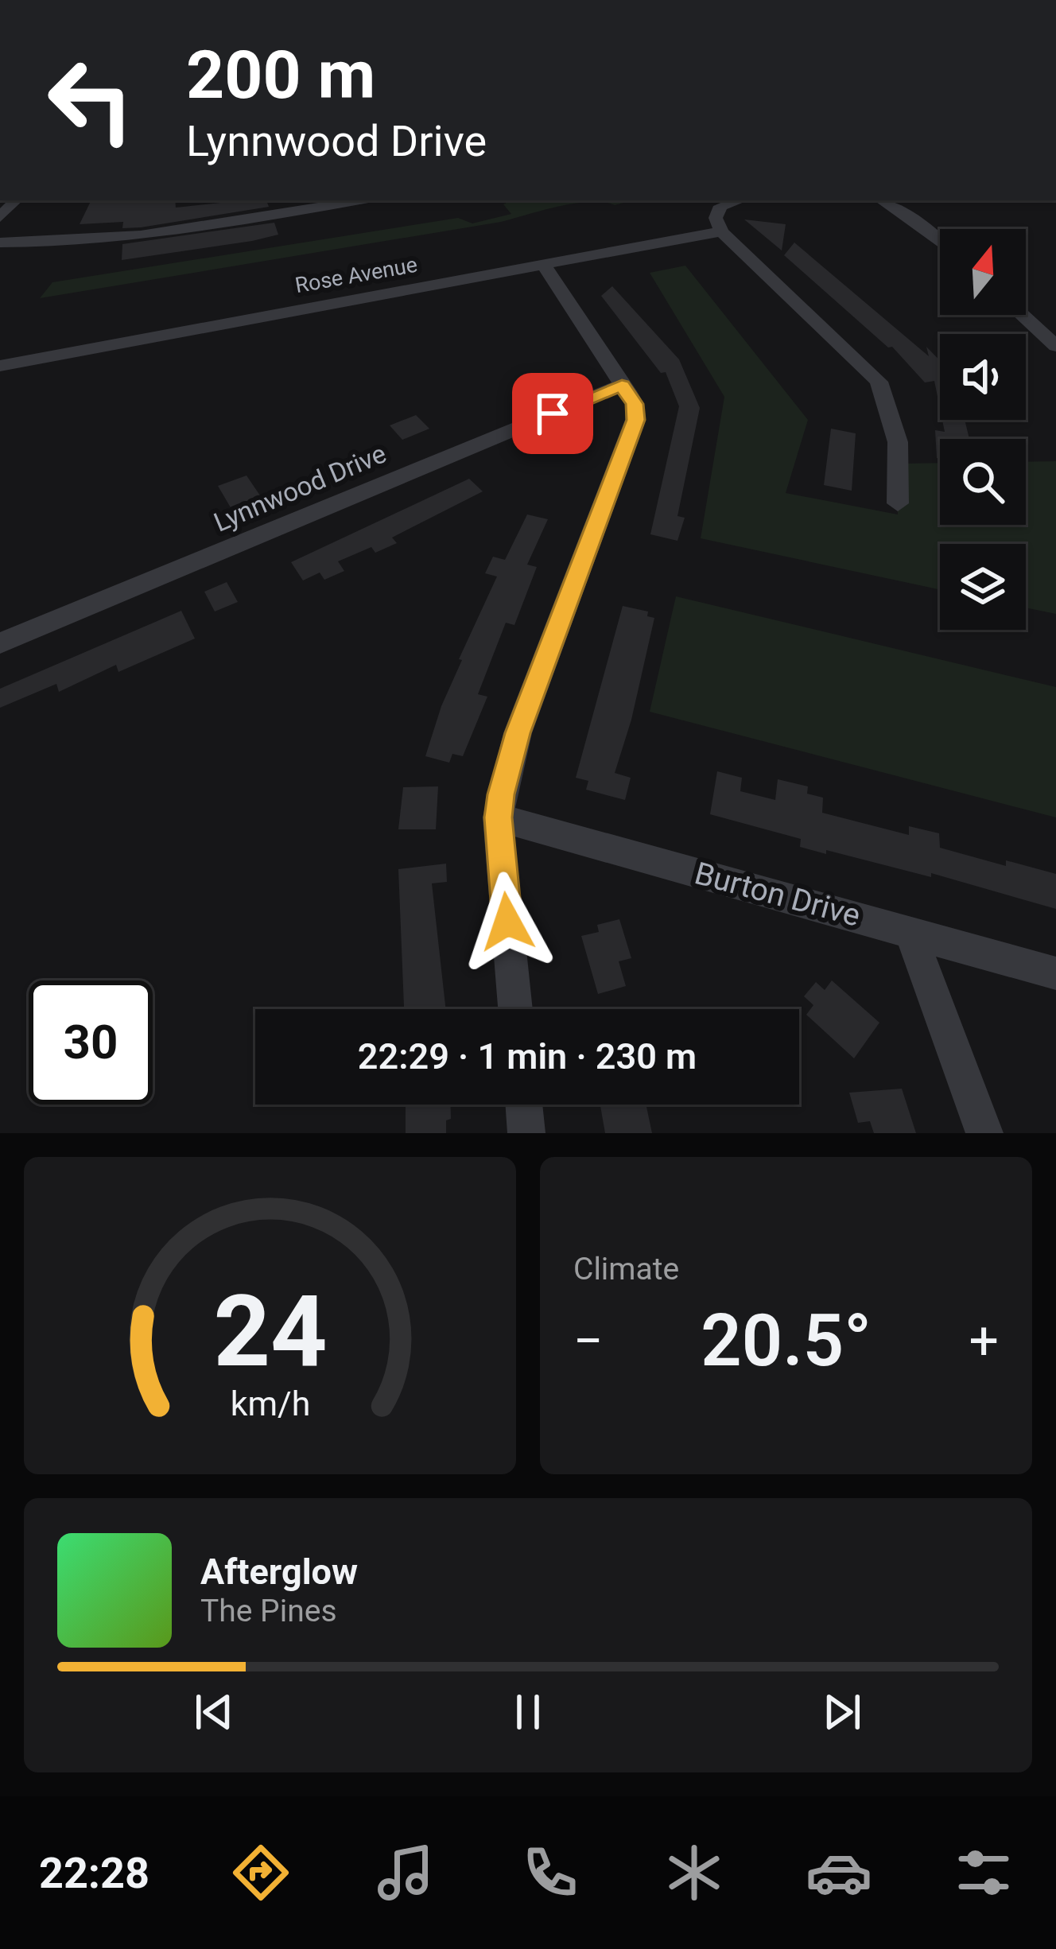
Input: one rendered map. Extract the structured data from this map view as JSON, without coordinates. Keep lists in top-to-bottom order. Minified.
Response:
{"streets":{"street":["Rose Avenue","Lynnwood Drive","Burton Drive"]},"north":"top","page":{"turn":["200 m","Lynnwood Drive"],"limit":"30","trip":"22:29 · 1 min · 230 m","tile":"Climate","heat":["−","20.5°","+"],"song":["Afterglow","The Pines"],"tabs":"22:28","gauge":["24","km/h"]}}
